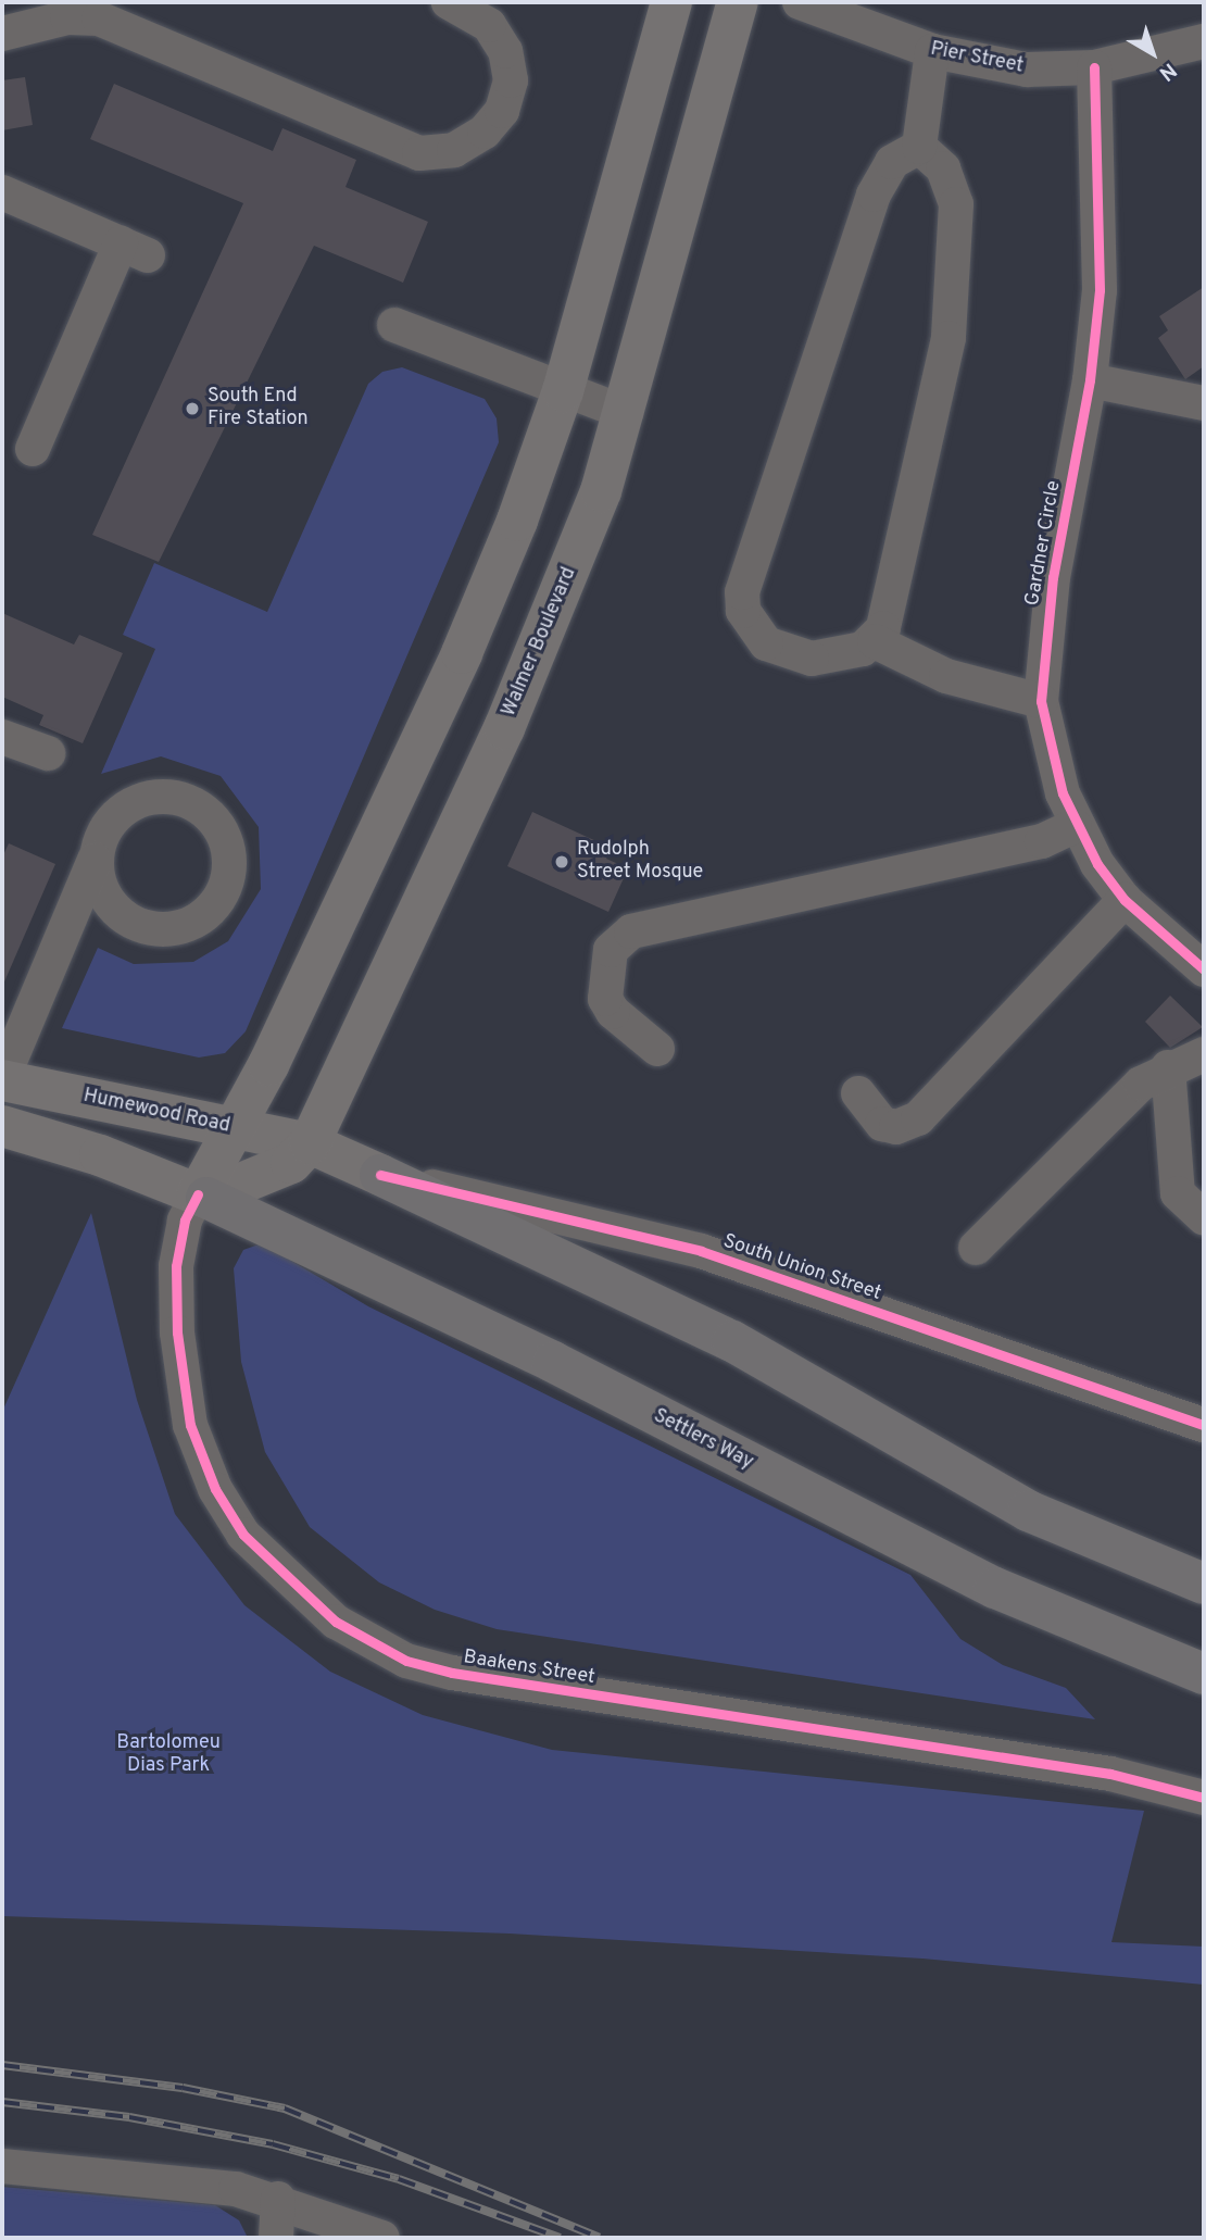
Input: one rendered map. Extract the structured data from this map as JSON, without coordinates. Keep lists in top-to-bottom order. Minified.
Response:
{"streets":{"highway":["Settlers Way"],"main road":["Walmer Boulevard","Humewood Road","South Union Street"],"street":["Pier Street","Gardner Circle","Baakens Street"]},"crossings":[["Pier Street","Gardner Circle"],["Walmer Boulevard","Humewood Road"],["Walmer Boulevard","South Union Street"],["Walmer Boulevard","Settlers Way"],["Walmer Boulevard","Baakens Street"],["Humewood Road","South Union Street"],["Settlers Way","Baakens Street"]],"parks":["Bartolomeu Dias Park"],"places":["South End Fire Station","Rudolph Street Mosque"],"north":"bottom right"}
